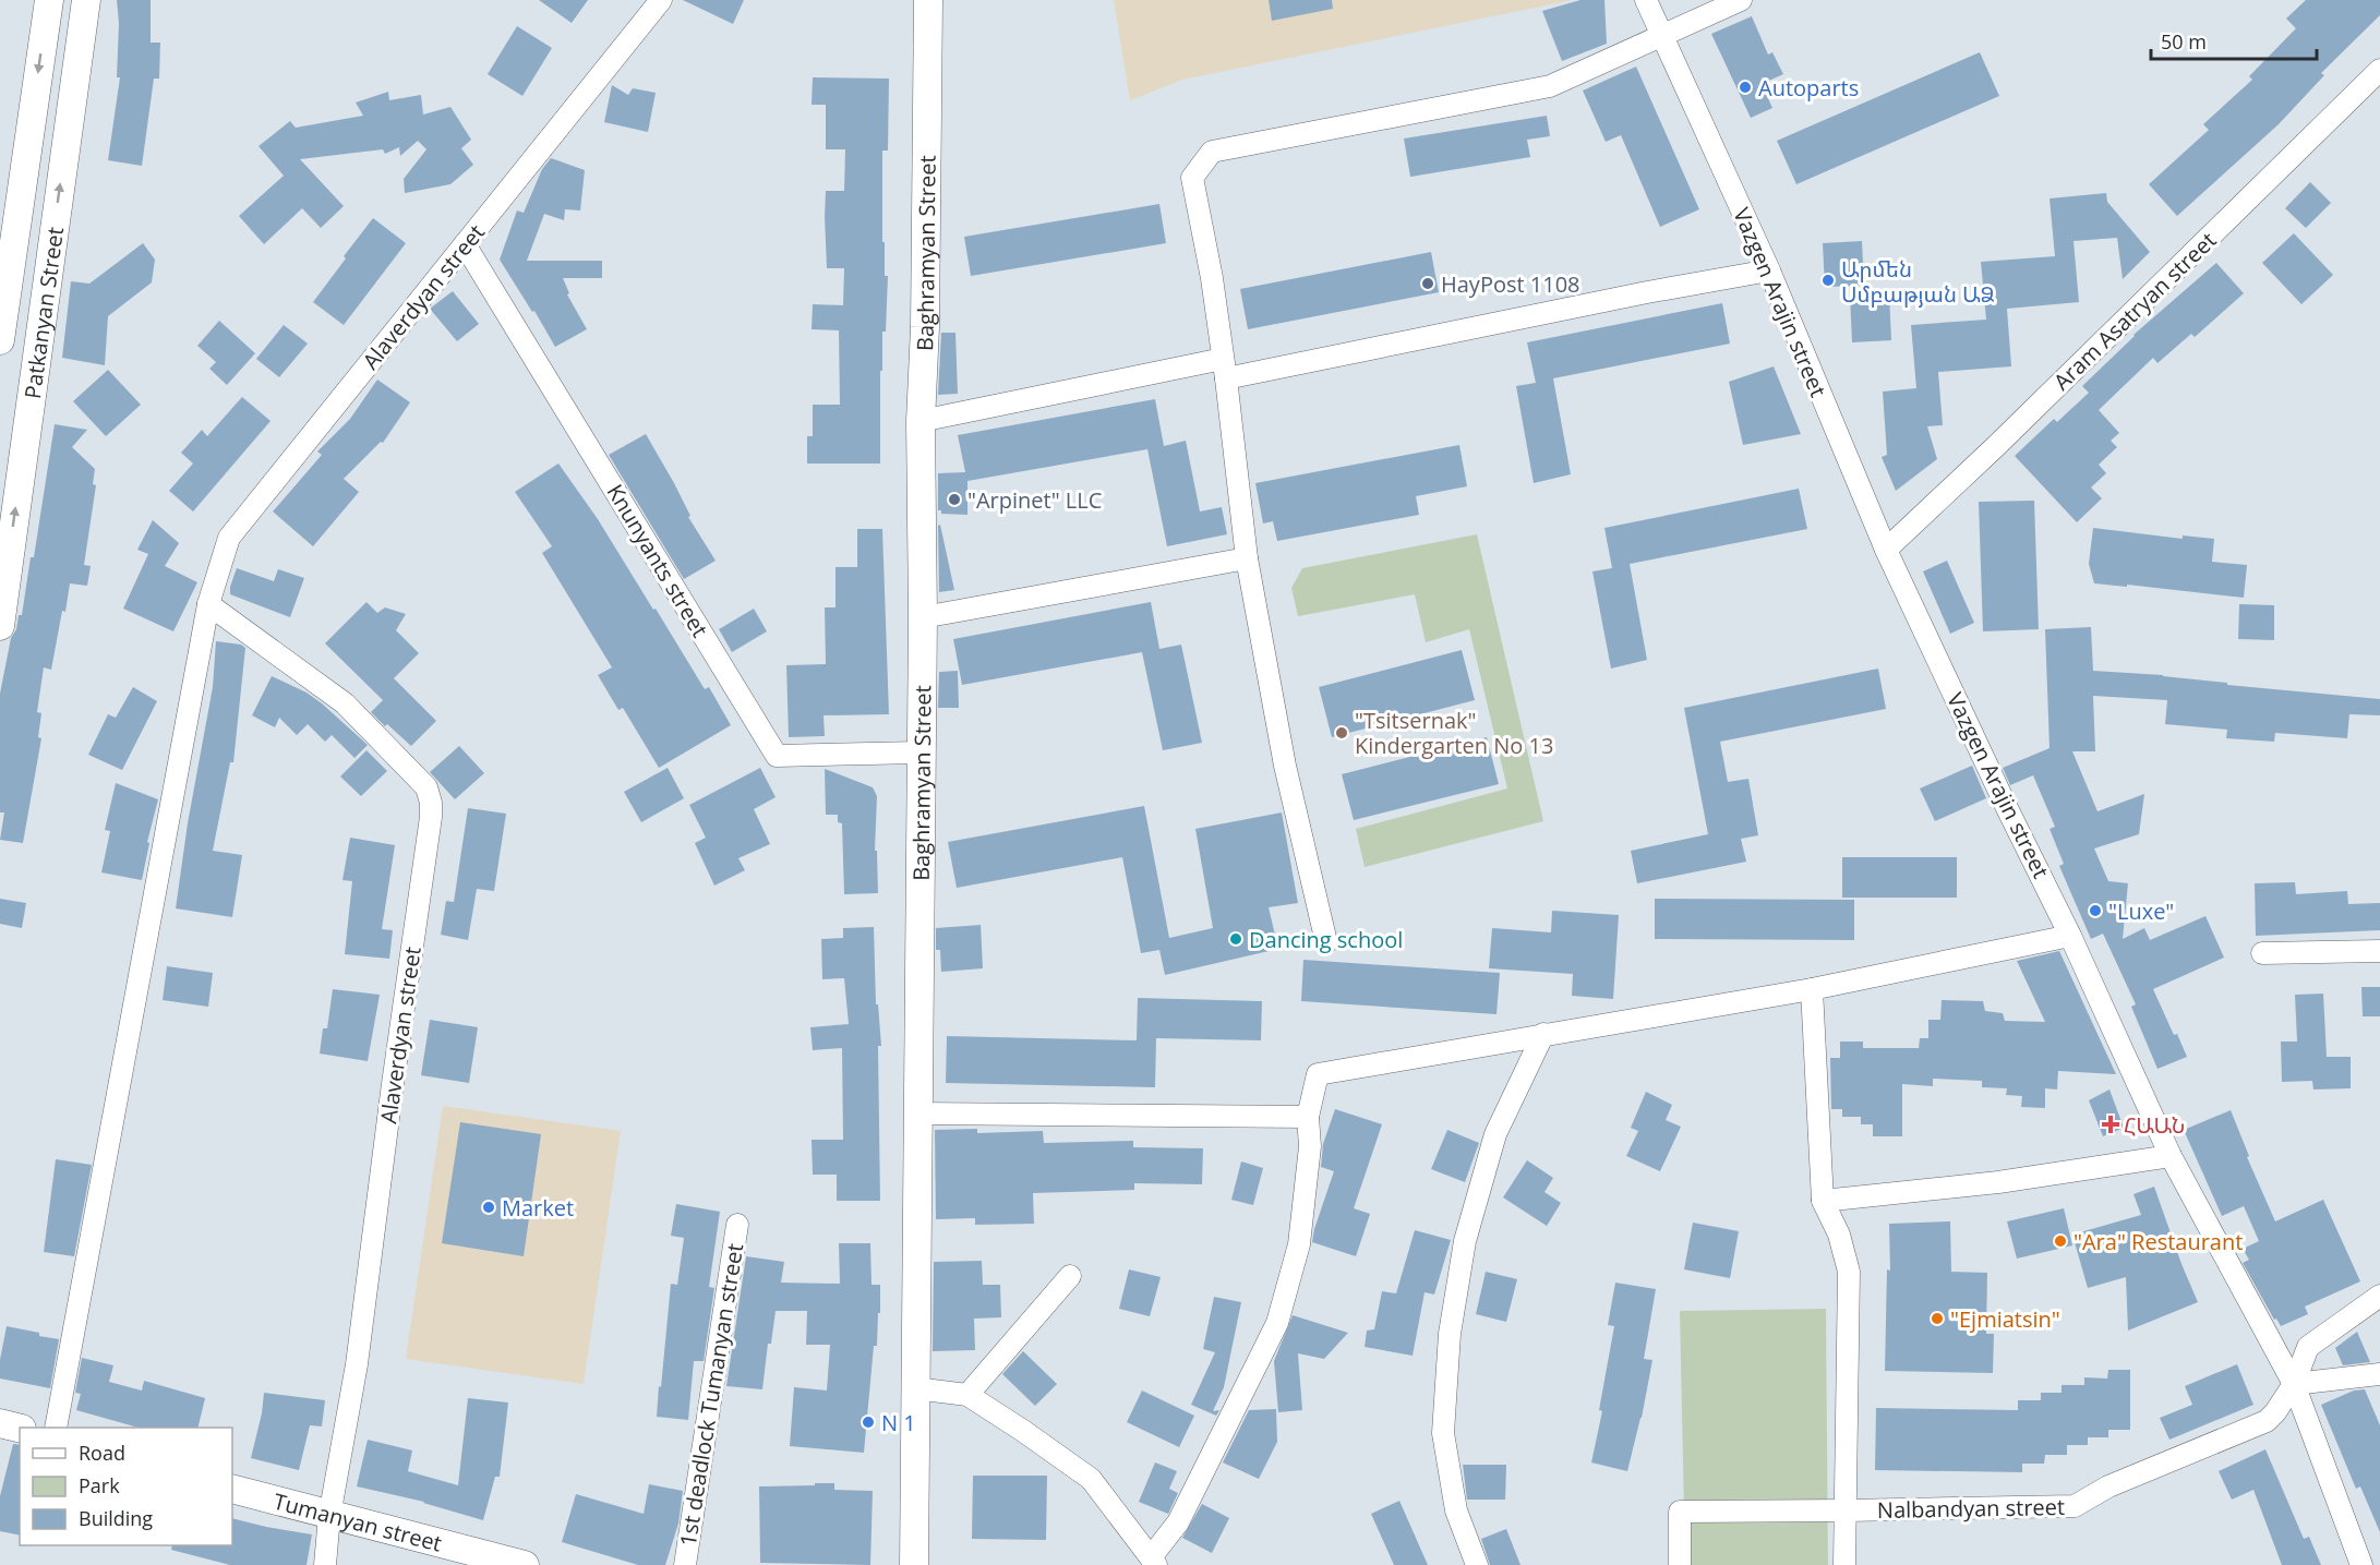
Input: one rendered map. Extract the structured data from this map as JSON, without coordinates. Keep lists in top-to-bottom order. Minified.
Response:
{"streets":{"main road":["Baghramyan Street","Patkanyan Street","Tumanyan street"],"street":["Alaverdyan street","Vazgen Arajin street","Aram Asatryan street","Knunyants street","1st deadlock Tumanyan street","Nalbandyan street"]},"crossings":[["Baghramyan Street","Knunyants street"],["Alaverdyan street","Knunyants street"],["Alaverdyan street","Tumanyan street"],["Vazgen Arajin street","Aram Asatryan street"],["Vazgen Arajin street","Nalbandyan street"]],"places":{"other":["Autoparts","Արմեն Սմբաթյան ԱՁ","HayPost 1108","\"Arpinet\" LLC","\"Tsitsernak\" Kindergarten No 13","\"Luxe\"","Dancing school","Market","\"Ara\" Restaurant","\"Ejmiatsin\"","N 1"],"health":["ՀԱԱՆ"]},"legend":["Road","Park","Building"],"scale_bar":"50 m"}
